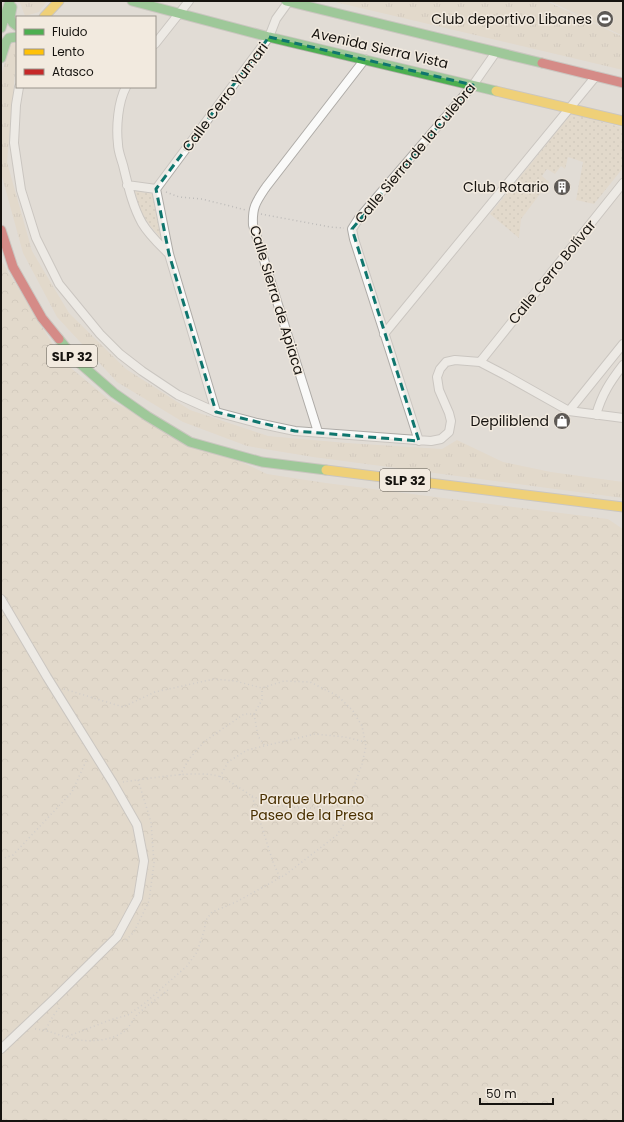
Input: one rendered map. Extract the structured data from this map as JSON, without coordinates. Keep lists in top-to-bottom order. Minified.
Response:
{"streets":{"main road":["Avenida Sierra Vista","SLP 32"],"street":["Calle Cerro Yumari","Calle Sierra de la Culebra","Calle Cerro Bolívar","Calle Sierra de Apiaca"]},"crossings":[["Avenida Sierra Vista","Calle Cerro Yumari"],["Avenida Sierra Vista","Calle Sierra de la Culebra"],["Avenida Sierra Vista","Calle Sierra de Apiaca"]],"parks":["Parque Urbano Paseo de la Presa"],"places":{"sports":["Club deportivo Libanes"],"building":["Club Rotario"],"shop":["Depiliblend"]},"legend":["Fluido","Lento","Atasco"],"scale_bar":"50 m"}
